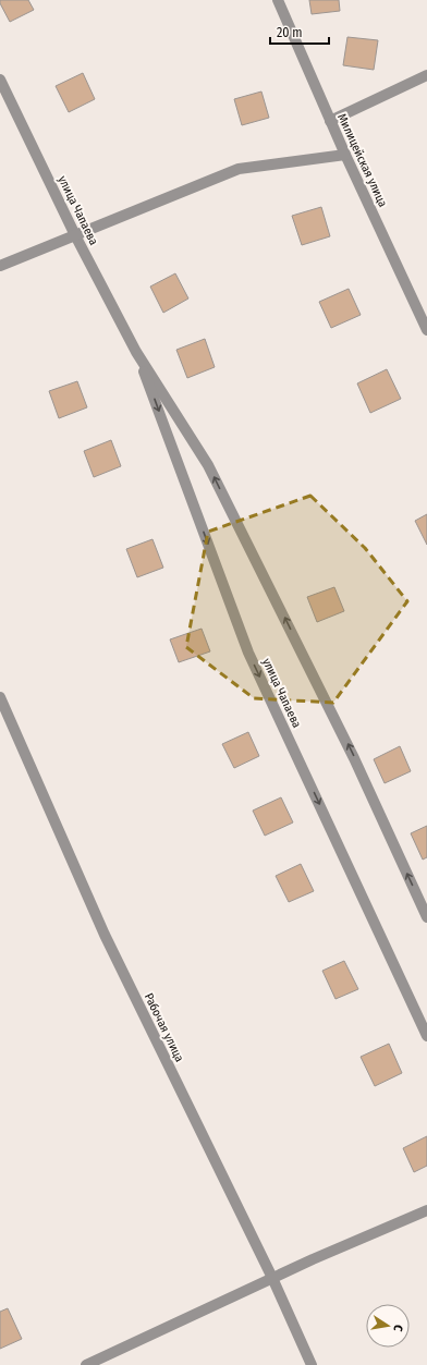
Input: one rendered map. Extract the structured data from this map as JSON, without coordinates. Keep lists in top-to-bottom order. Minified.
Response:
{"streets":{"street":["Милицейская улица","улица Чапаева","Рабочая улица"]},"scale_bar":"20 m","north":"right"}
